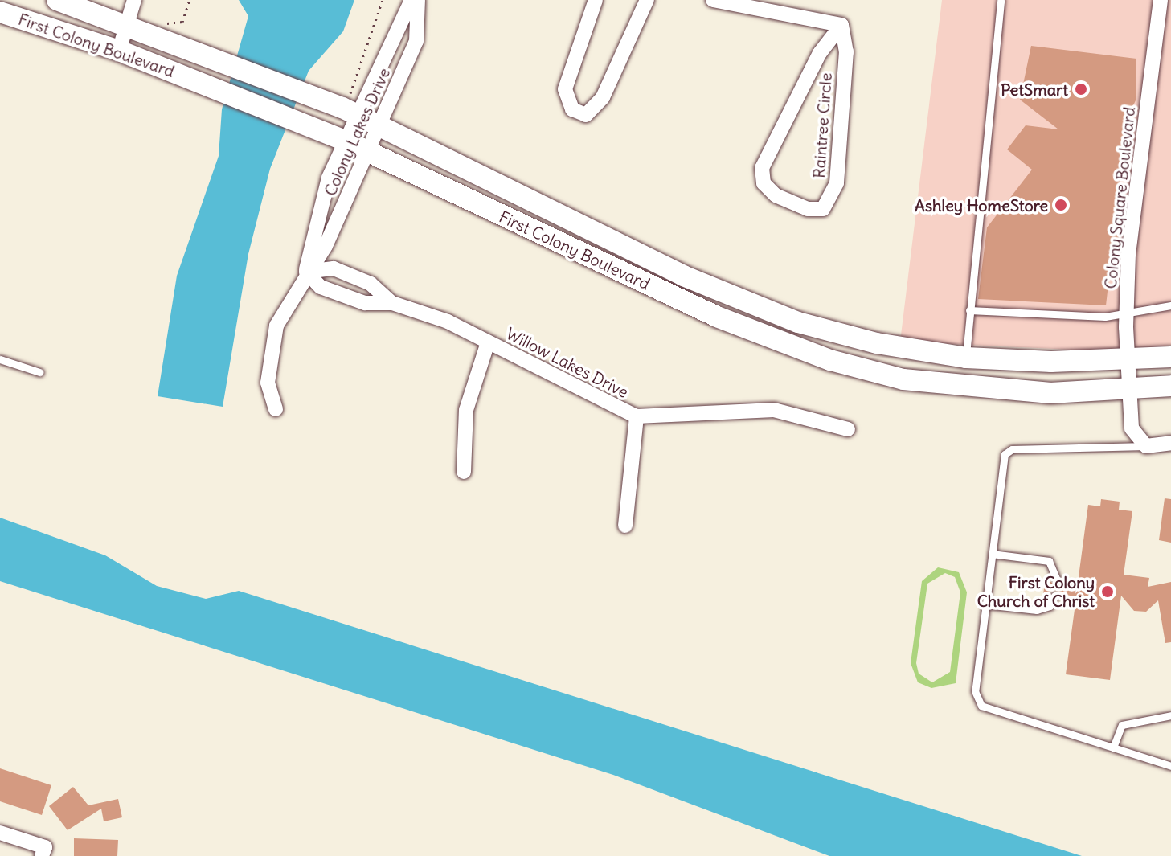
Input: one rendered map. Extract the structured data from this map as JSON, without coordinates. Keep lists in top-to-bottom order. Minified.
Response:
{"streets":{"main road":["First Colony Boulevard"],"street":["Raintree Circle","Colony Lakes Drive","Colony Square Boulevard","Willow Lakes Drive"]},"crossings":[["First Colony Boulevard","Colony Lakes Drive"],["First Colony Boulevard","Colony Square Boulevard"],["Colony Lakes Drive","Willow Lakes Drive"]],"places":["PetSmart","Ashley HomeStore","First Colony Church of Christ"]}
